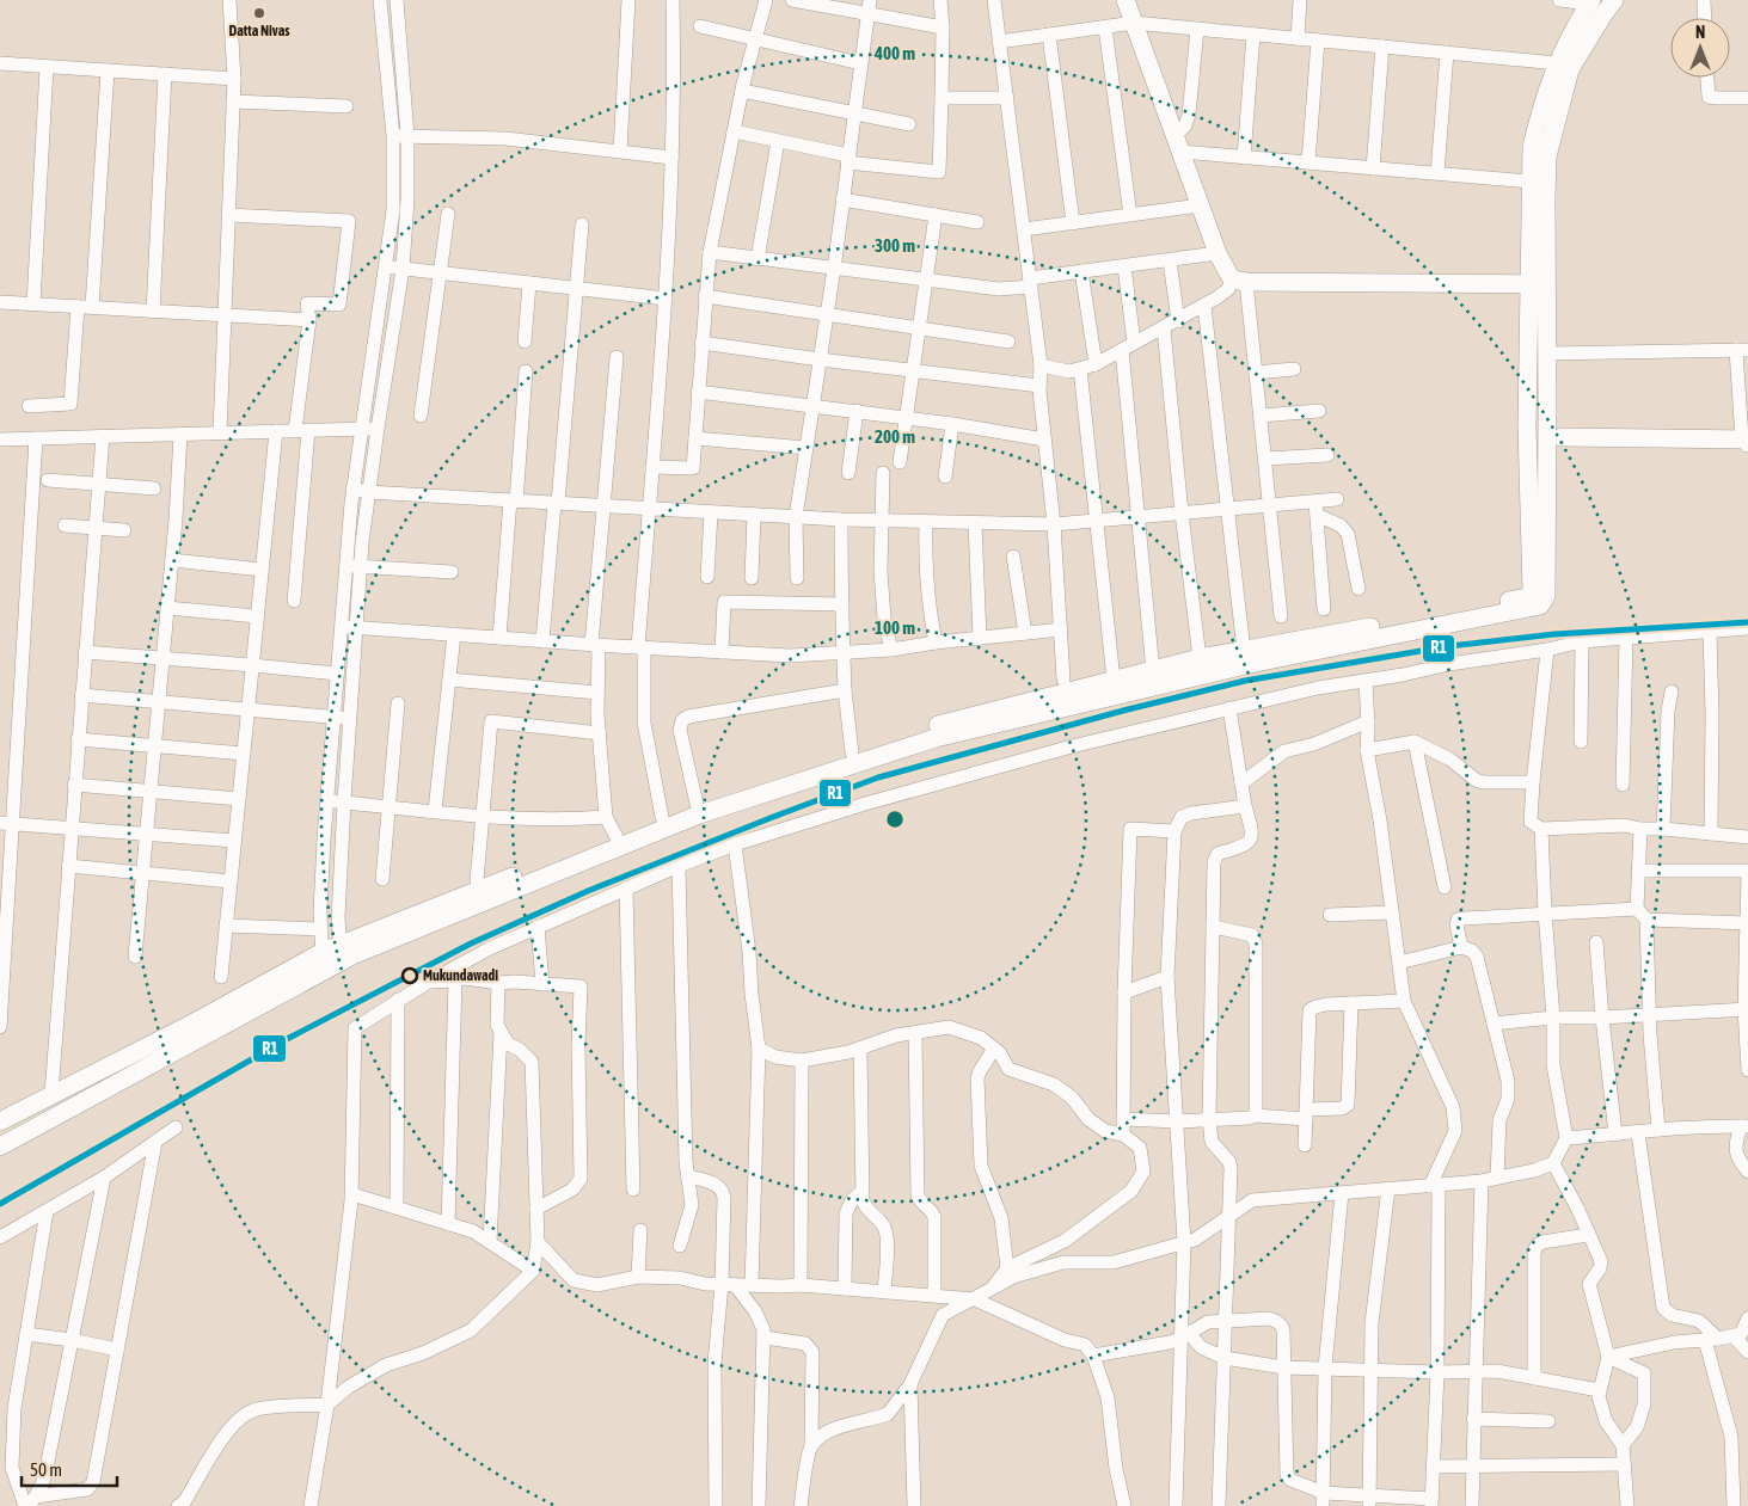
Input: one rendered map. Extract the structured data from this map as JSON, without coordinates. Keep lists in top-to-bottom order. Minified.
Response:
{"places":["Datta Nivas","Mukundawadi"],"lines":["transit line R1"],"scale_bar":"50 m","north":"top","rings":["400 m","300 m","200 m","100 m"]}
